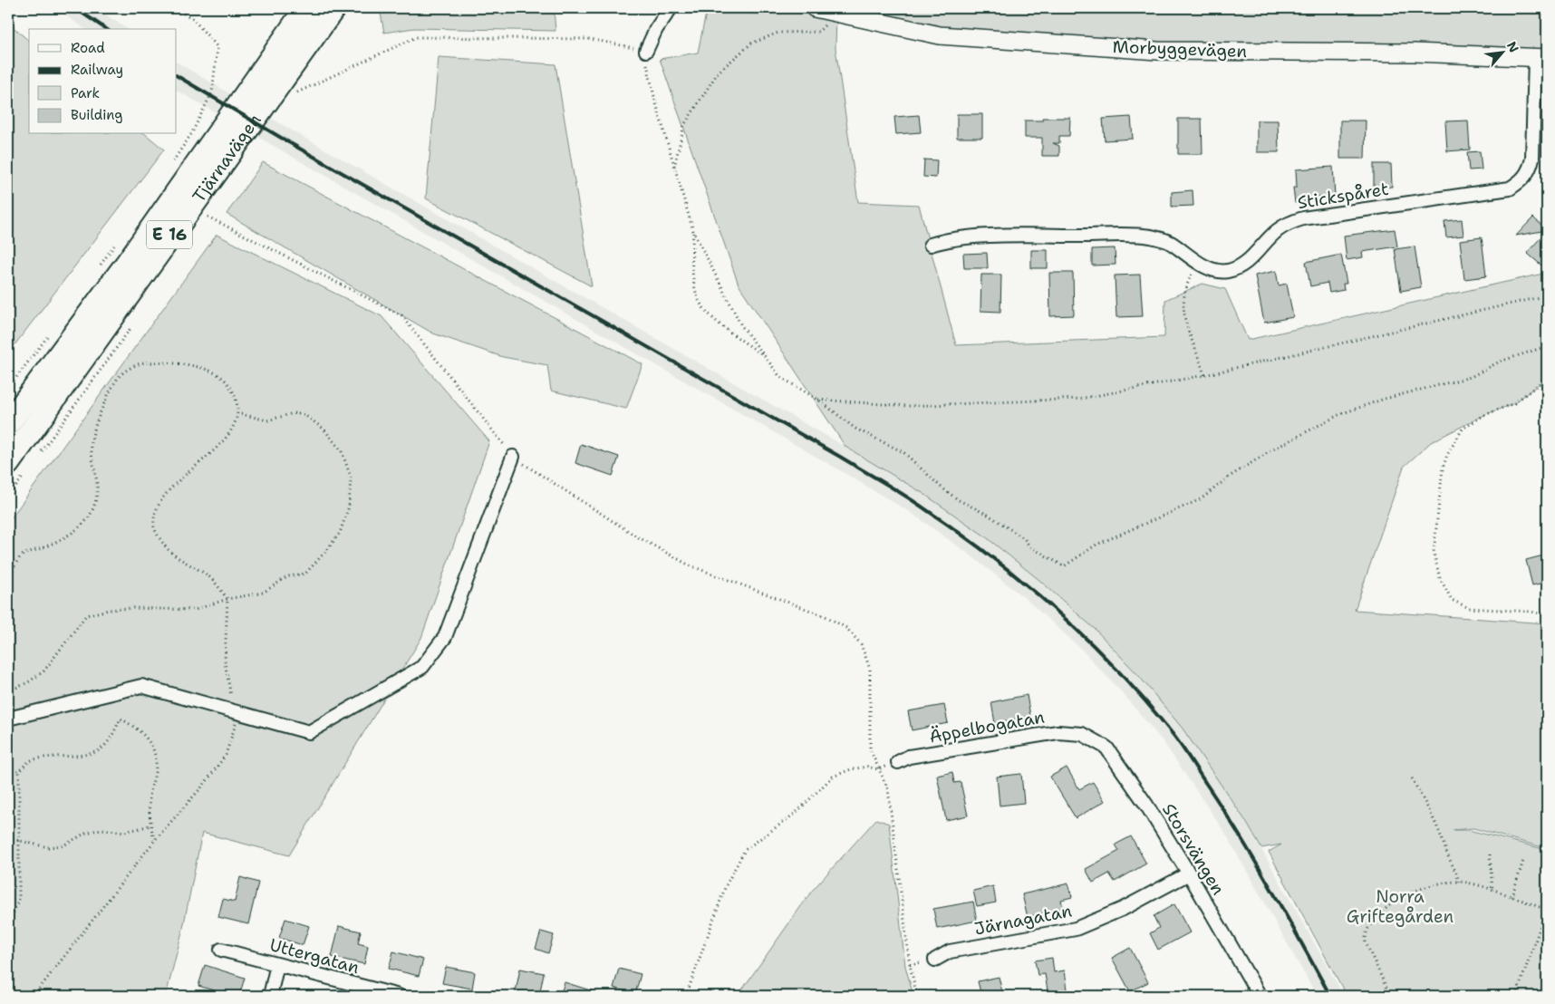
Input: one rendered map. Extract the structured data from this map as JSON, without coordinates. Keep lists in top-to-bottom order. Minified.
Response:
{"streets":{"highway":["Tjärnavägen","E 16"],"street":["Morbyggevägen","Stickspåret","Äppelbogatan","Storsvängen","Järnagatan","Uttergatan"]},"crossings":[["Morbyggevägen","Stickspåret"],["Äppelbogatan","Storsvängen"],["Storsvängen","Järnagatan"]],"parks":["Norra Griftegården"],"legend":["Road","Railway","Park","Building"],"north":"top right"}
